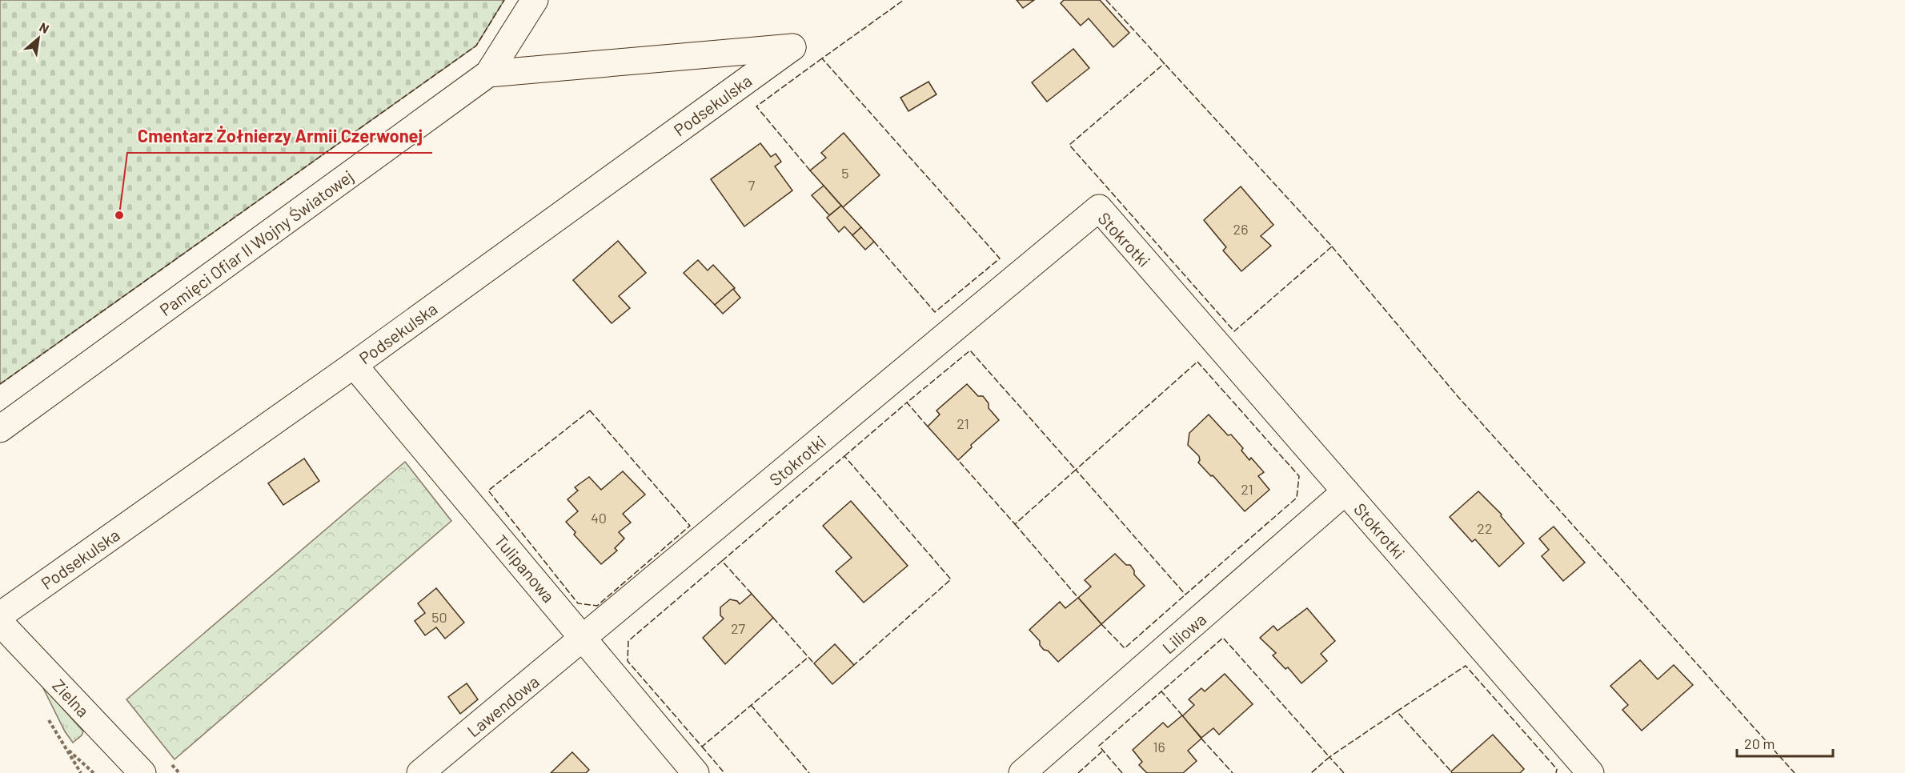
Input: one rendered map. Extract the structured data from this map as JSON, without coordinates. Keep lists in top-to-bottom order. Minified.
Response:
{"streets":{"street":["Podsekulska","Stokrotki","Pamięci Ofiar II Wojny Światowej","Tulipanowa","Liliowa","Zielna","Lawendowa"]},"crossings":[["Podsekulska","Pamięci Ofiar II Wojny Światowej"],["Podsekulska","Tulipanowa"],["Stokrotki","Tulipanowa"],["Stokrotki","Liliowa"],["Stokrotki","Lawendowa"],["Tulipanowa","Lawendowa"]],"places":["Cmentarz Żołnierzy Armii Czerwonej"],"house_numbers":["5","7","26","21","21","40","22","50","27","16"],"scale_bar":"20 m","north":"top right"}
